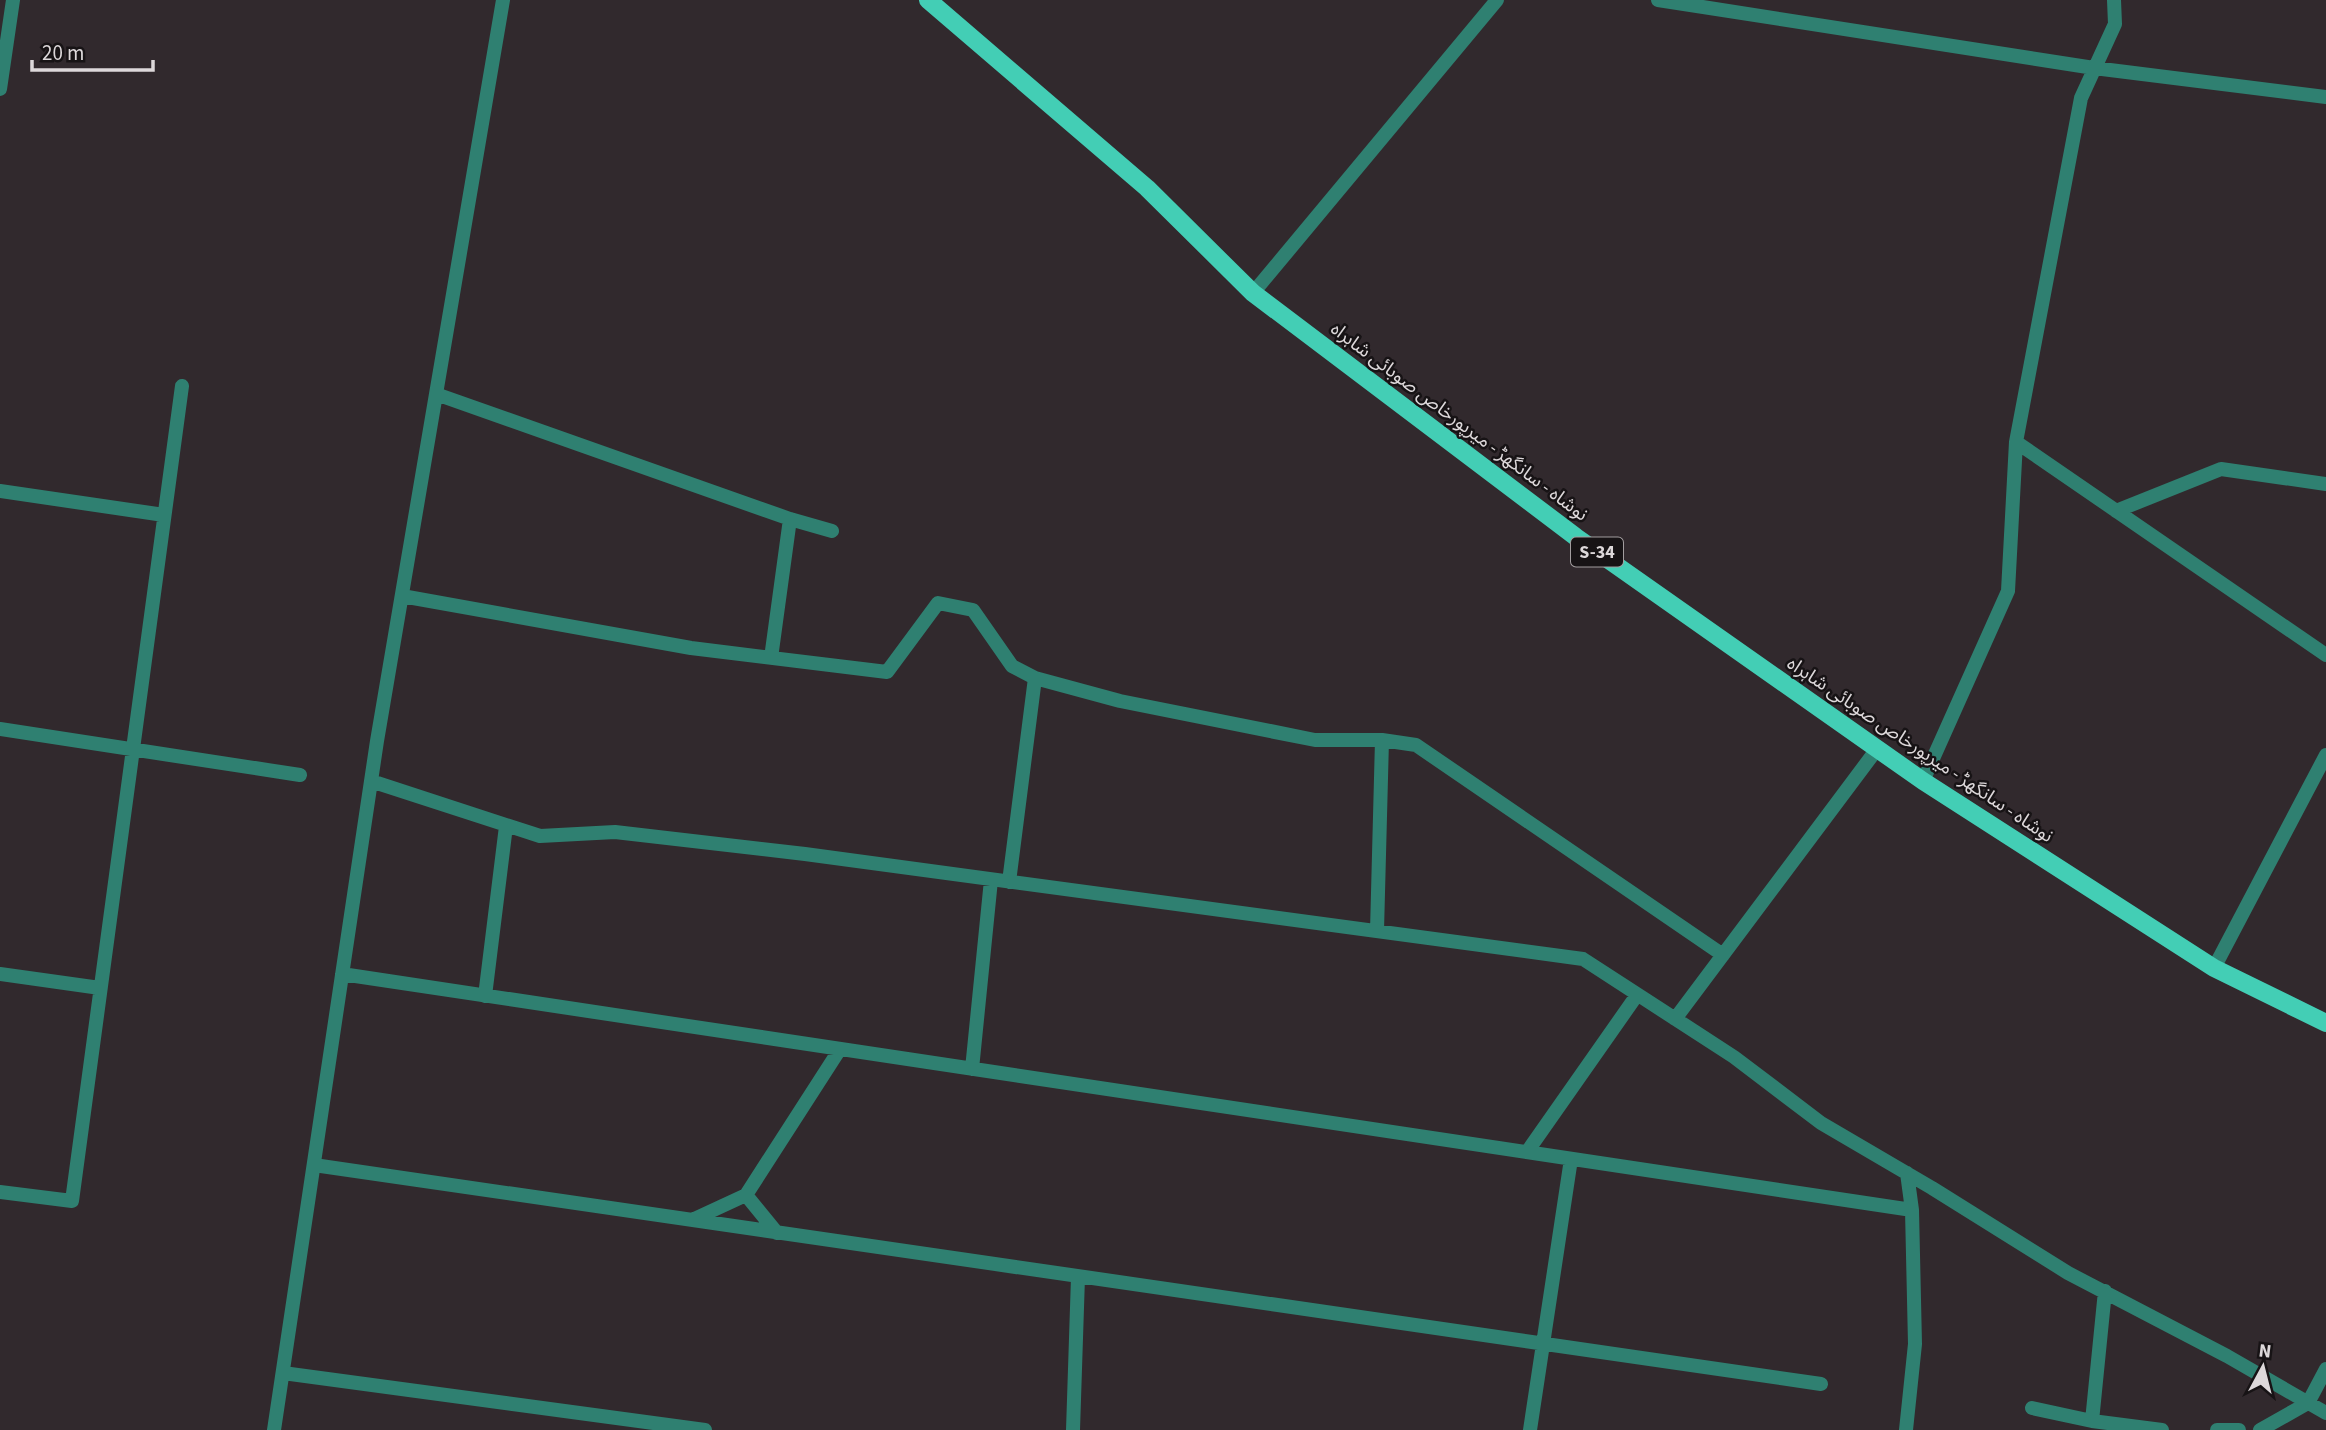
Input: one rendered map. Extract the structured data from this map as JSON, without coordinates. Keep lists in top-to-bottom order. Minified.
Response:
{"streets":{"main road":["نوشاہ - سانگھڑ - میرپورخاص صوبائی شاہراہ","S-34"]},"scale_bar":"20 m","north":"top"}
